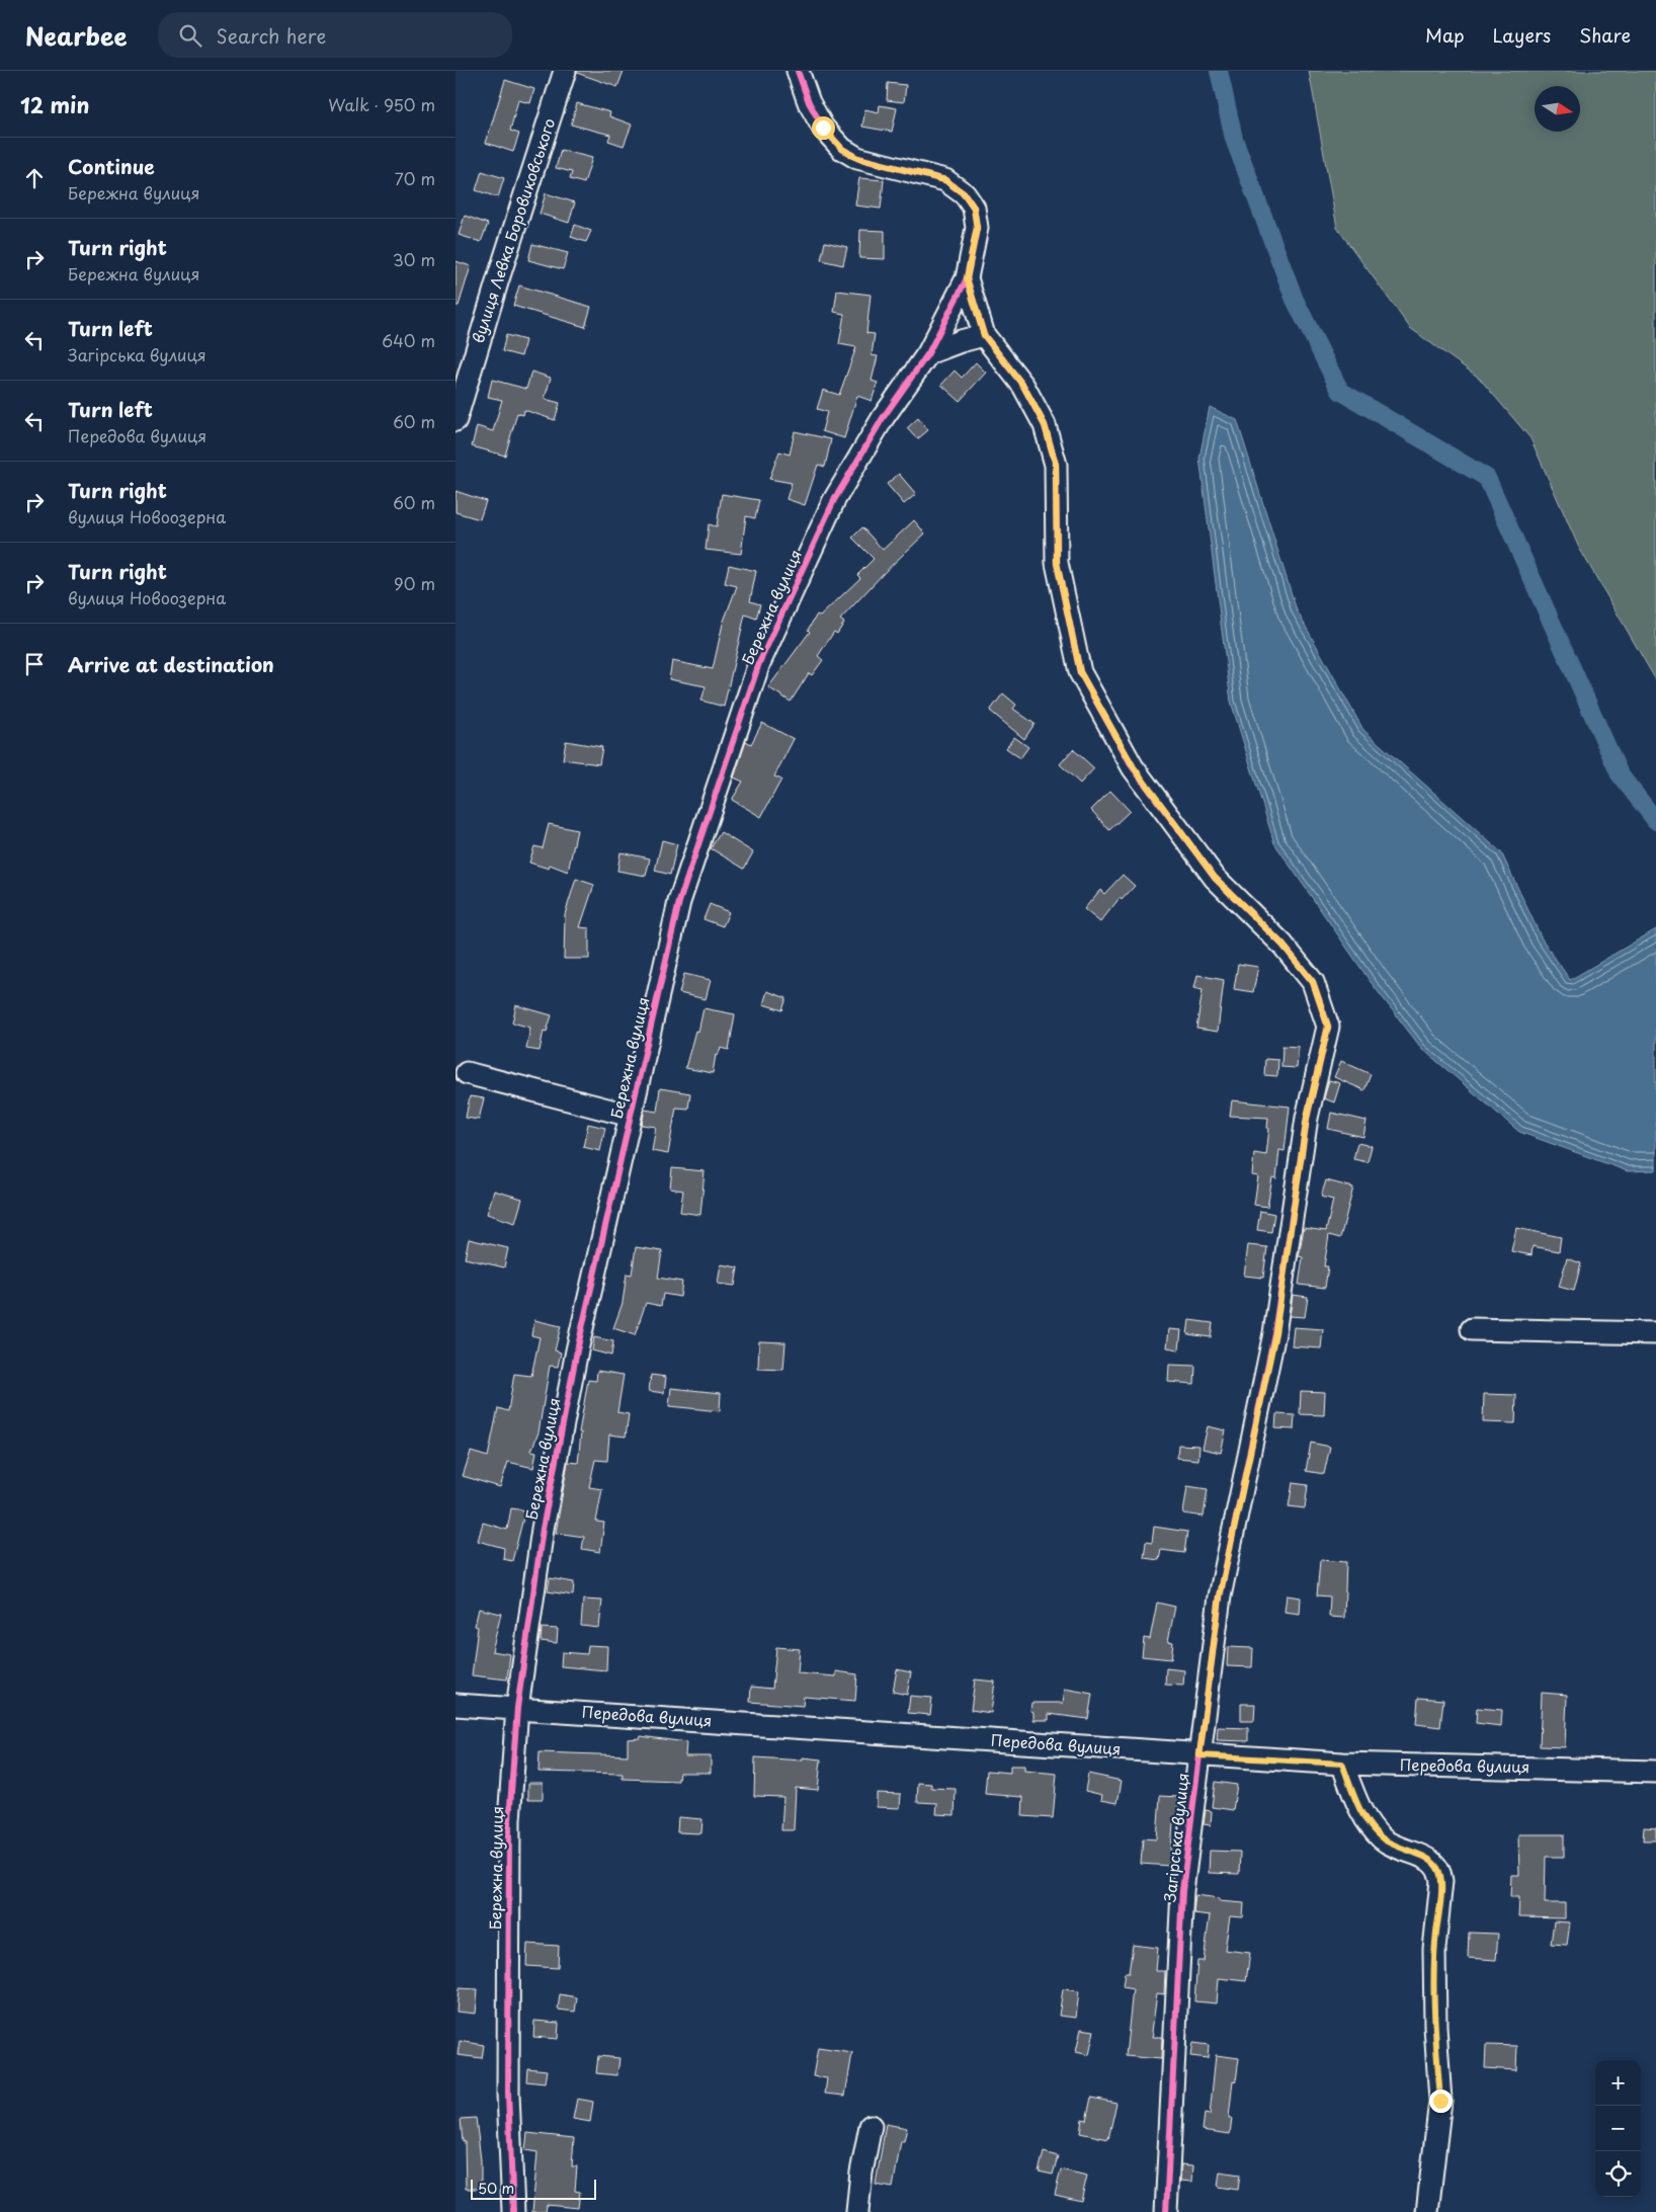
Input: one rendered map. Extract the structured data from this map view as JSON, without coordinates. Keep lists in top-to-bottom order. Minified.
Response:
{"streets":{"street":["вулиця Левка Боровиковського","Бережна вулиця","Передова вулиця","Загірська вулиця"]},"crossings":[["Бережна вулиця","Передова вулиця"],["Бережна вулиця","Загірська вулиця"],["Передова вулиця","Загірська вулиця"]],"scale_bar":"50 m","north":"right","page":{"header":"Nearbee","search":"Search here","nav":["Map","Layers","Share"],"heading":["12 min","Walk · 950 m"],"list":[["Continue","Бережна вулиця","70 m"],["Turn right","Бережна вулиця","30 m"],["Turn left","Загірська вулиця","640 m"],["Turn left","Передова вулиця","60 m"],["Turn right","вулиця Новоозерна","60 m"],["Turn right","вулиця Новоозерна","90 m"],"Arrive at destination"],"map_buttons":["+","−"],"scale":"50 m"}}
